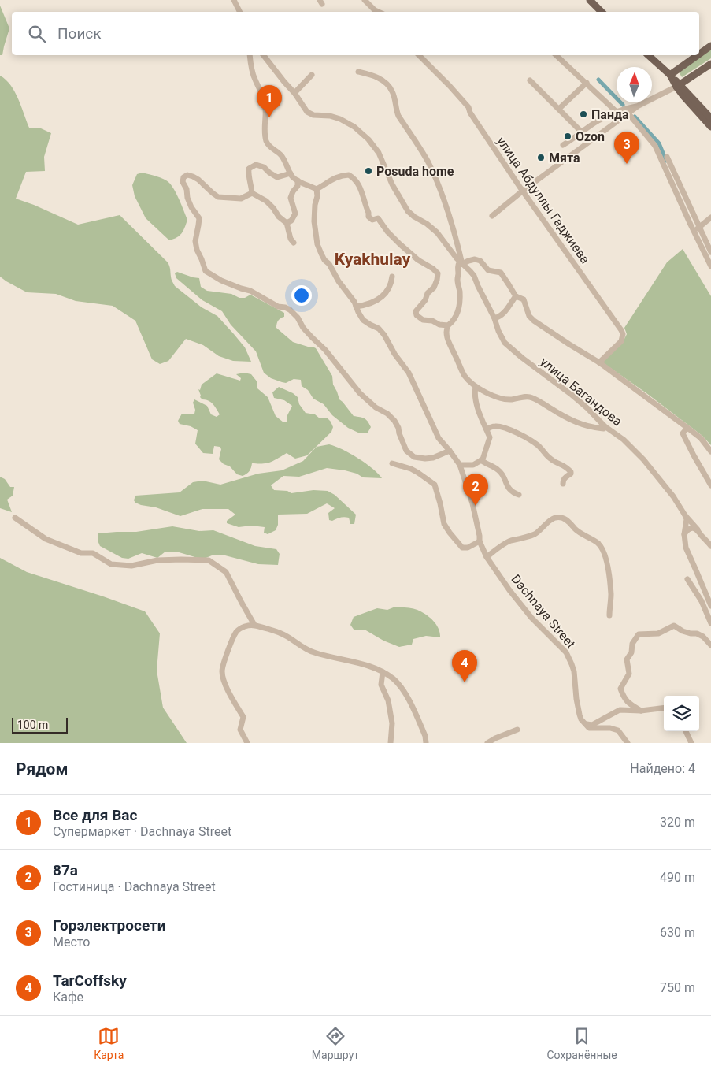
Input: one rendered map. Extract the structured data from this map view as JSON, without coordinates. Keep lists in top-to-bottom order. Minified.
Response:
{"streets":{"street":["улица Абдуллы Гаджиева","улица Багандова","Dachnaya Street"]},"districts":["Kyakhulay"],"places":["Панда","Ozon","Мята","Posuda home"],"scale_bar":"100 m","north":"top","page":{"search":"Поиск","pins":["1","3","2","4"],"scale":"100 m","heading":["Рядом","Найдено: 4"],"list":[{"mark":"1","name":"Все для Вас","note":"Супермаркет · Dachnaya Street","value":"320 m"},{"mark":"2","name":"87а","note":"Гостиница · Dachnaya Street","value":"490 m"},{"mark":"3","name":"Горэлектросети","note":"Место","value":"630 m"},{"mark":"4","name":"TarCoffsky","note":"Кафе","value":"750 m"}],"nav":["Карта","Маршрут","Сохранённые"]}}
